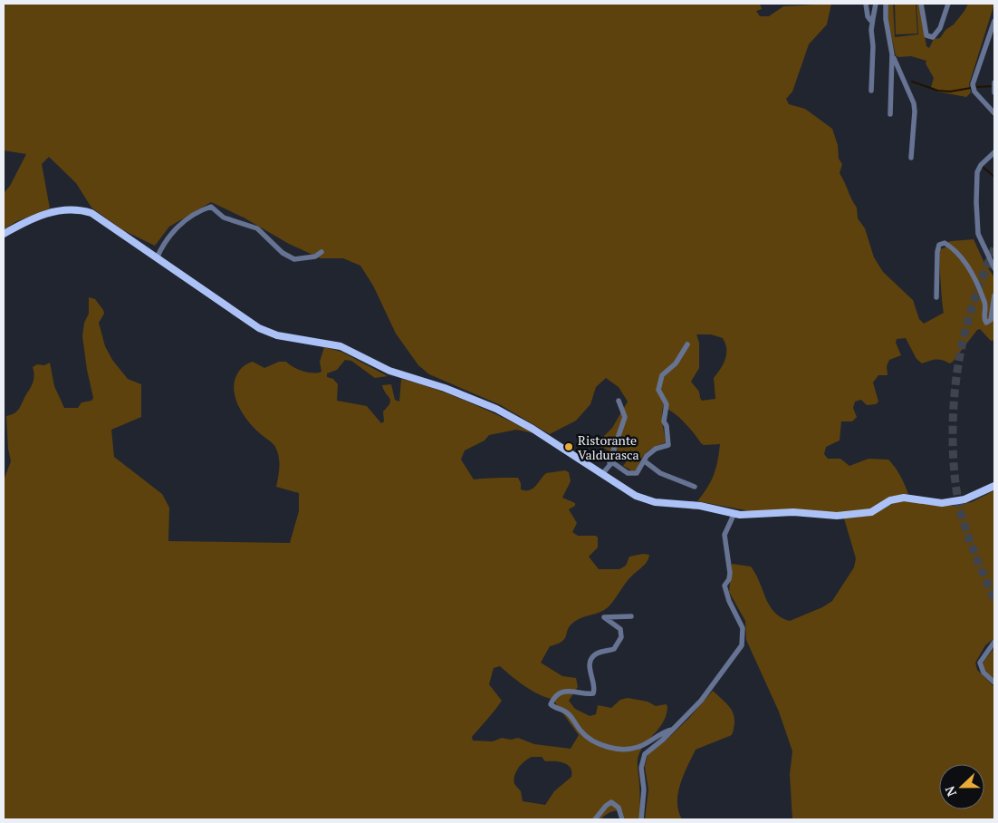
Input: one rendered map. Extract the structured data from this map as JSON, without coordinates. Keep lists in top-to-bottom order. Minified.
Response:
{"places":["Ristorante Valdurasca"],"north":"left"}
